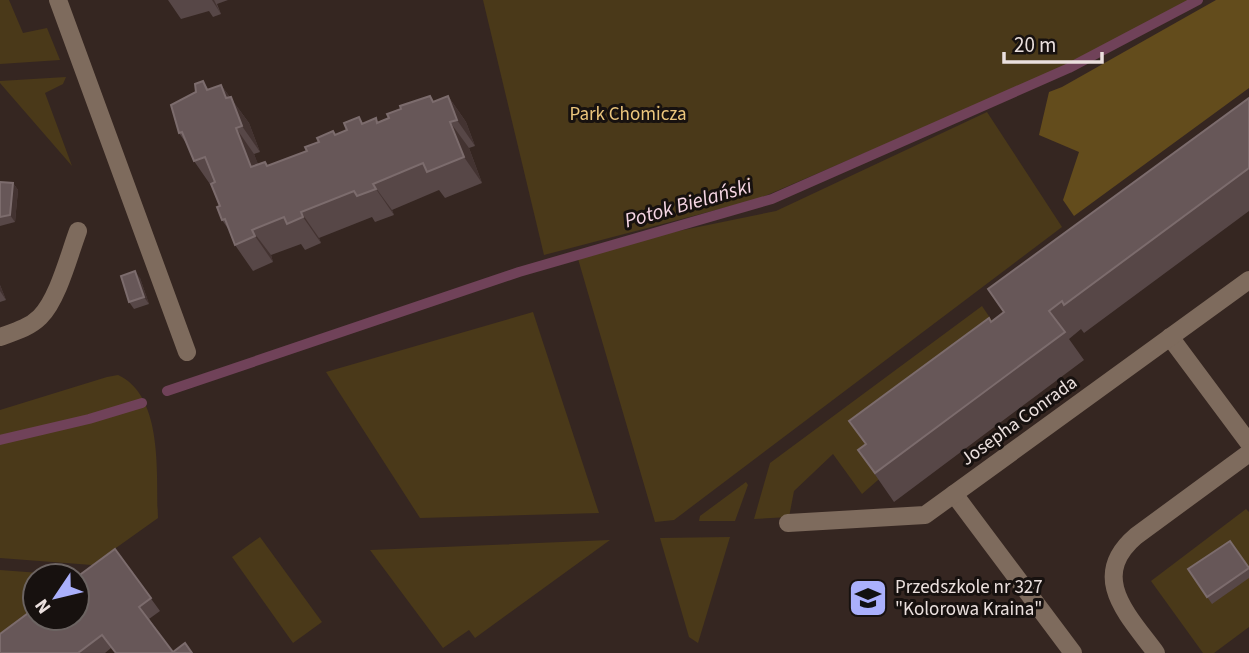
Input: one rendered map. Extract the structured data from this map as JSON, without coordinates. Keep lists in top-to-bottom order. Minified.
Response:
{"streets":{"street":["Josepha Conrada"]},"water":["Potok Bielański"],"parks":["Park Chomicza"],"places":{"school or university":["Przedszkole nr 327 \"Kolorowa Kraina\""]},"scale_bar":"20 m","north":"bottom left"}
